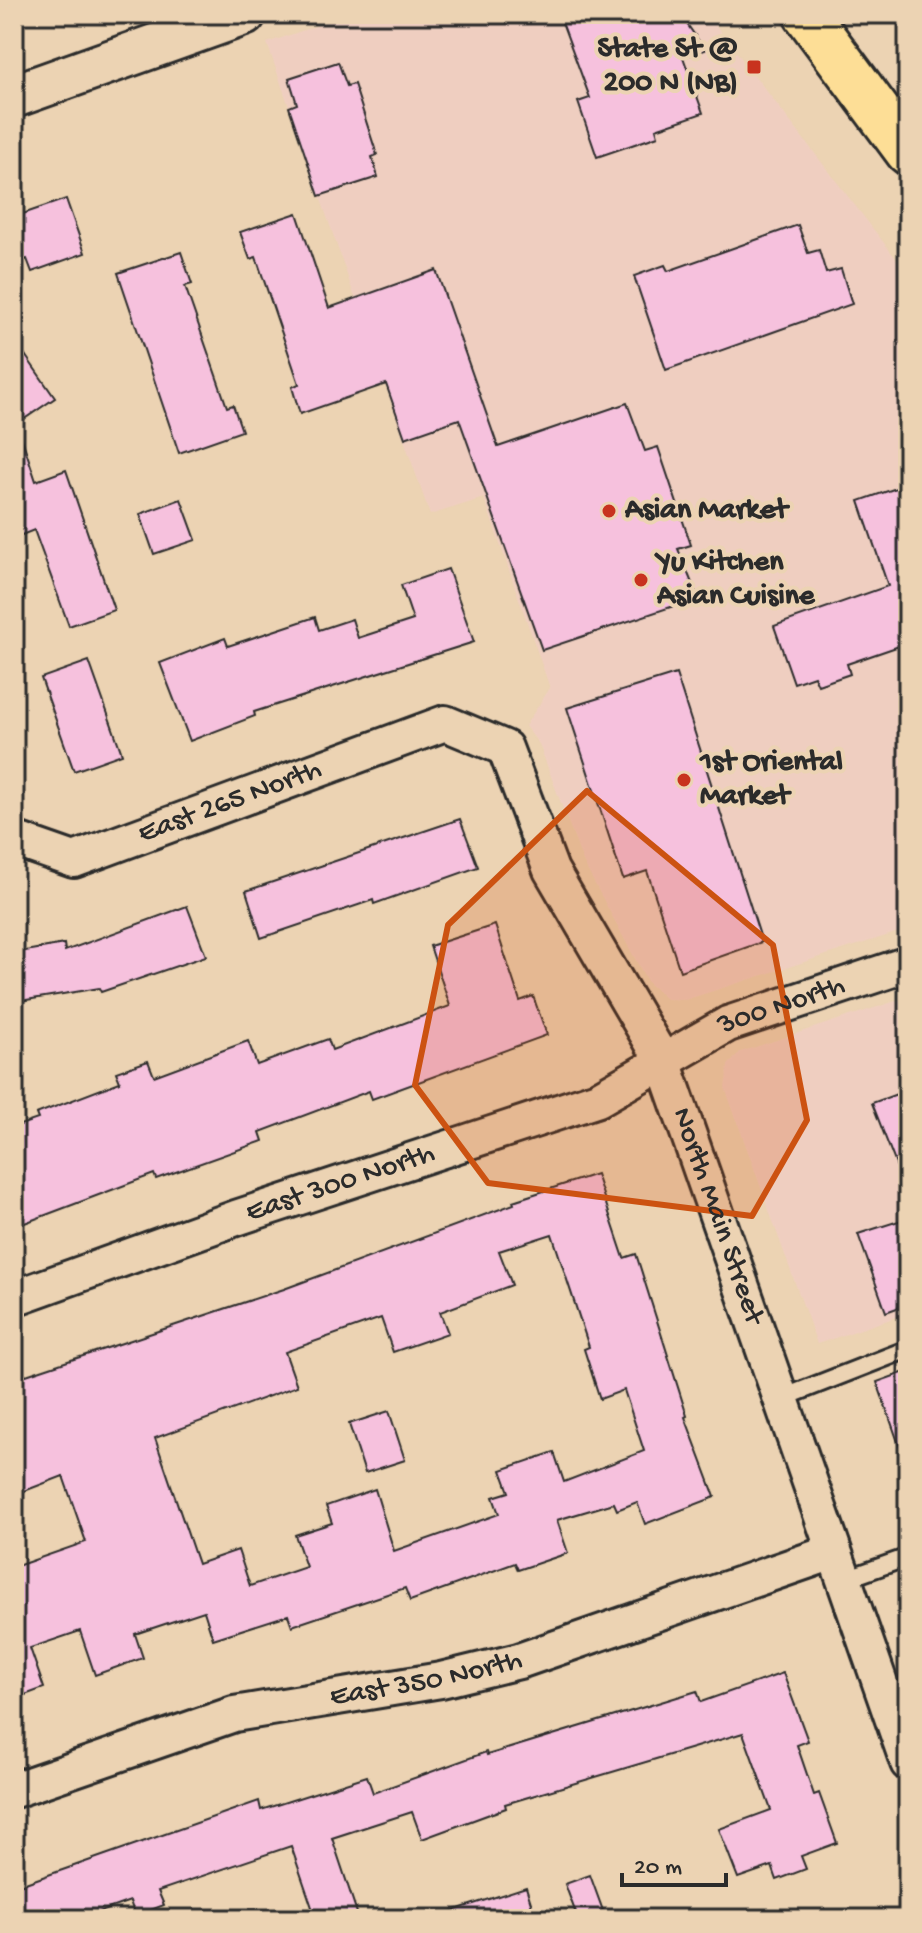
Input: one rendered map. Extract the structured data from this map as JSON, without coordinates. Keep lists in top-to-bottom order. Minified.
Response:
{"streets":{"street":["East 265 North","300 North","East 300 North","North Main Street","East 350 North"]},"crossings":[["East 265 North","North Main Street"],["300 North","East 300 North"],["300 North","North Main Street"],["East 300 North","North Main Street"],["North Main Street","East 350 North"]],"places":{"transit":["State St @ 200 N (NB)"],"other":["Asian Market","Yu Kitchen Asian Cuisine","1st Oriental Market"]},"scale_bar":"20 m"}
